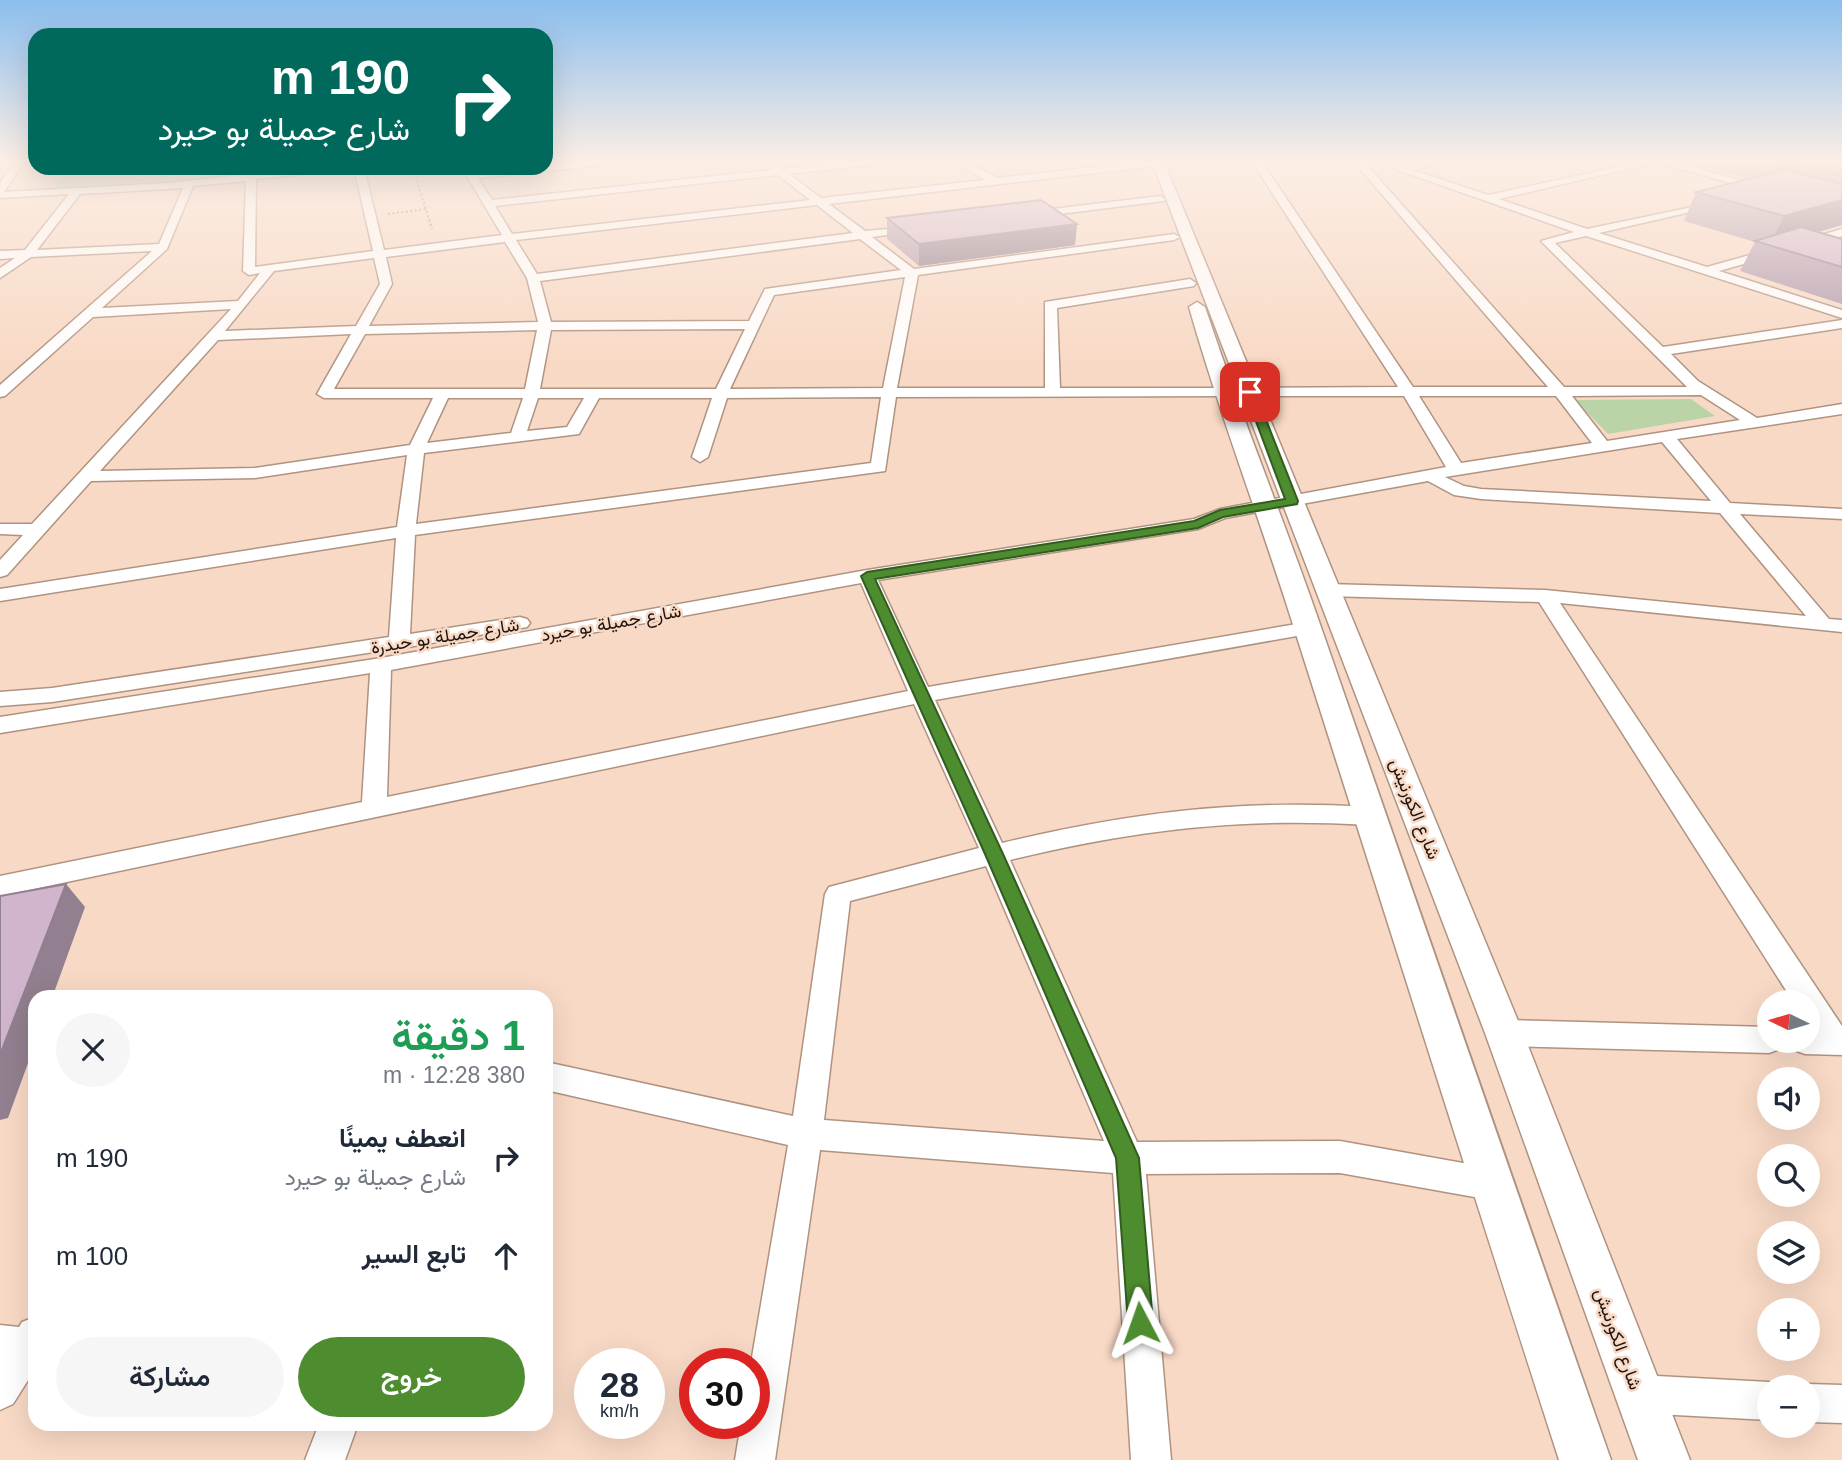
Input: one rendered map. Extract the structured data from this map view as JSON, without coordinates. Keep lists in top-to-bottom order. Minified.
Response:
{"streets":{"street":["شارع جميلة بو حيرد","شارع جميلة بو حيدرة","شارع الكورنيش"]},"crossings":[["شارع جميلة بو حيرد","شارع جميلة بو حيدرة"]],"north":"left","page":{"turn":["190 m","شارع جميلة بو حيرد"],"map_buttons":["+","−"],"heading":["1 دقيقة","380 m · 12:28"],"list":[{"name":"انعطف يمينًا","note":"شارع جميلة بو حيرد","value":"190 m"},{"name":"تابع السير","value":"100 m"}],"buttons":["خروج","مشاركة"],"speed":"28 km/h","limit":"30"}}
